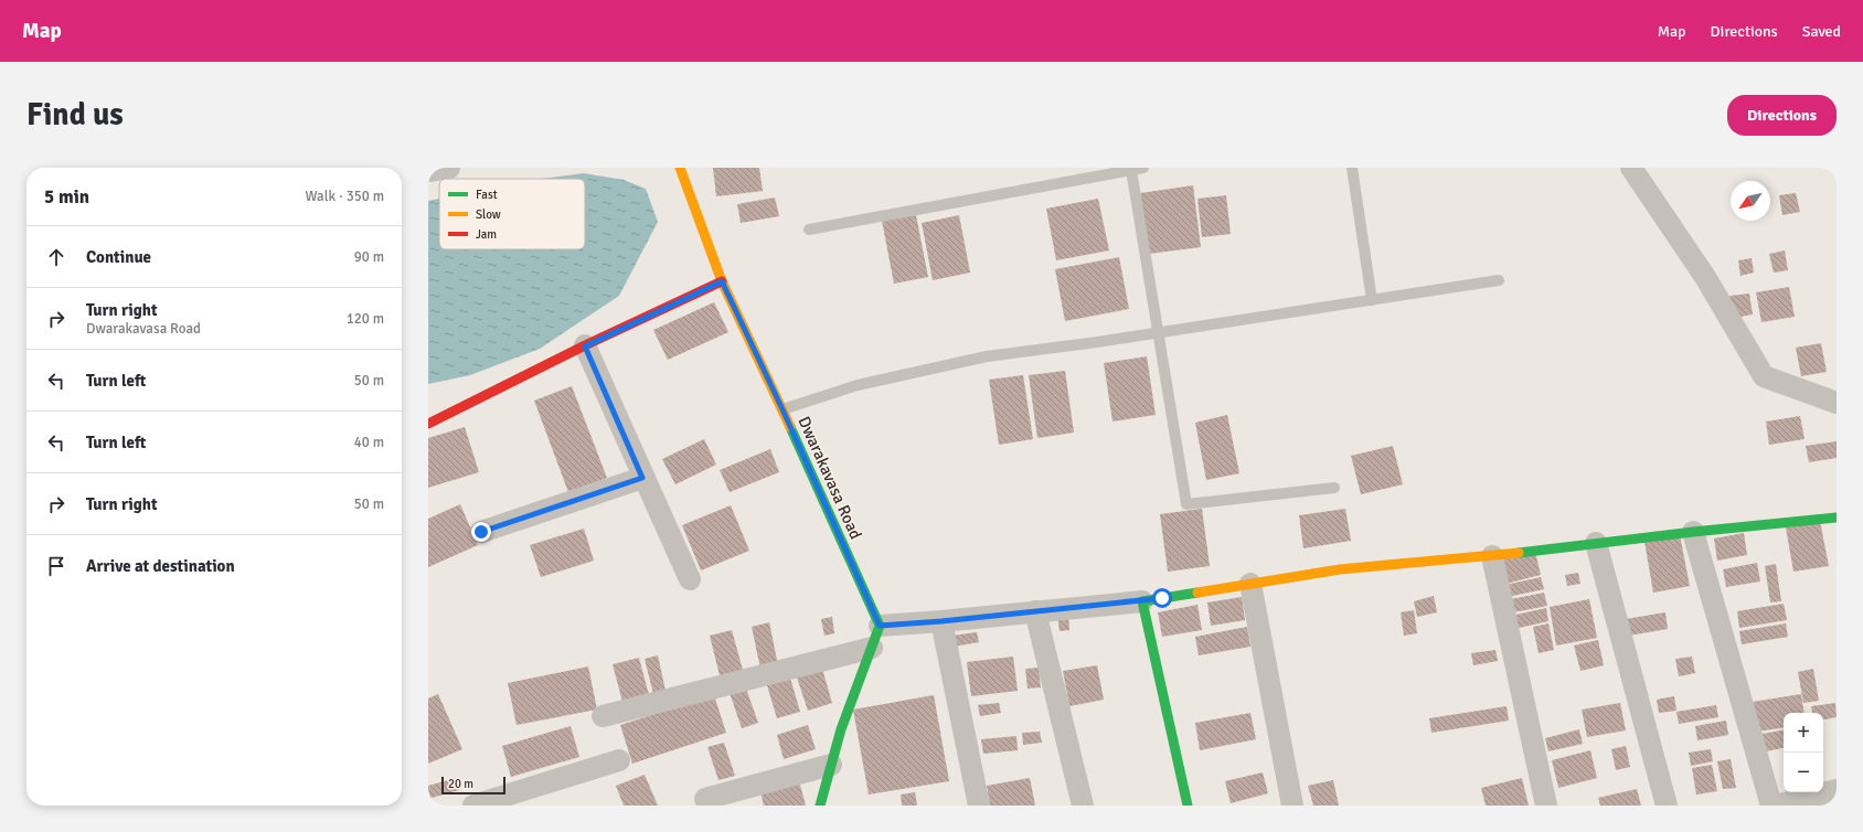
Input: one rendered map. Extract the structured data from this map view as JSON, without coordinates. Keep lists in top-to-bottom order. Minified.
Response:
{"streets":{"street":["Dwarakavasa Road"]},"legend":["Fast","Slow","Jam"],"scale_bar":"20 m","north":"bottom left","page":{"header":"Map","nav":["Map","Directions","Saved"],"buttons":"Directions","title":"Find us","heading":["5 min","Walk · 350 m"],"list":[["Continue","90 m"],["Turn right","Dwarakavasa Road","120 m"],["Turn left","50 m"],["Turn left","40 m"],["Turn right","50 m"],"Arrive at destination"],"map_buttons":["+","−"],"scale":"20 m"}}
